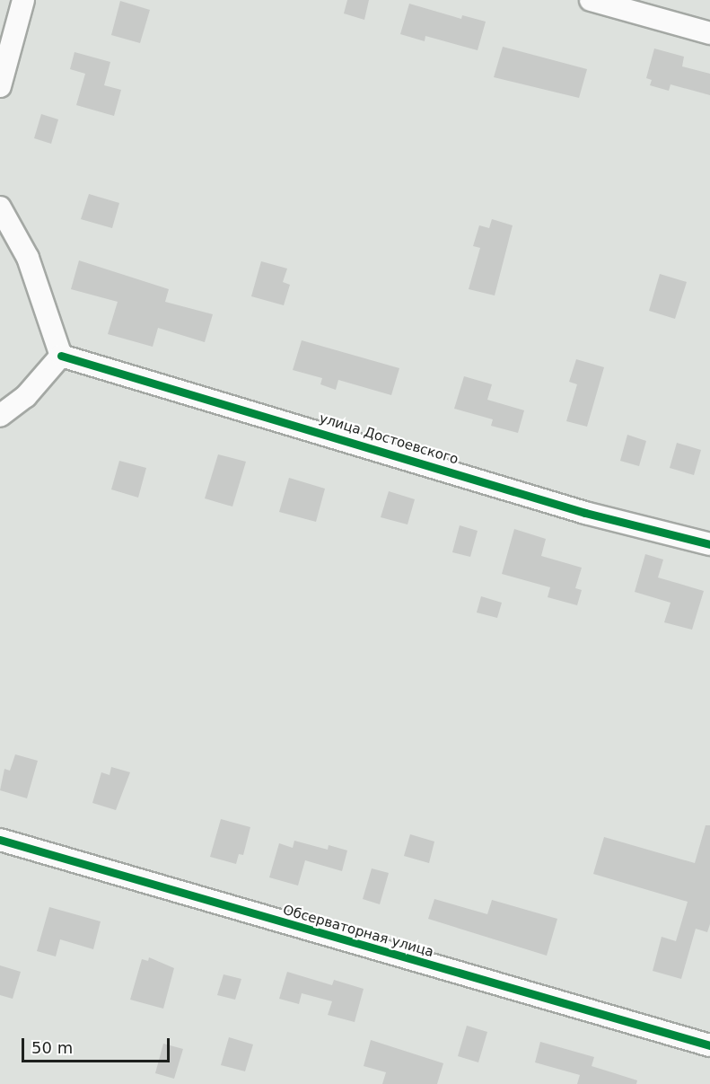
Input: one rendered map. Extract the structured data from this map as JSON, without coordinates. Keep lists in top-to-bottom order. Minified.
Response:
{"streets":{"street":["улица Достоевского","Обсерваторная улица"]},"scale_bar":"50 m"}
